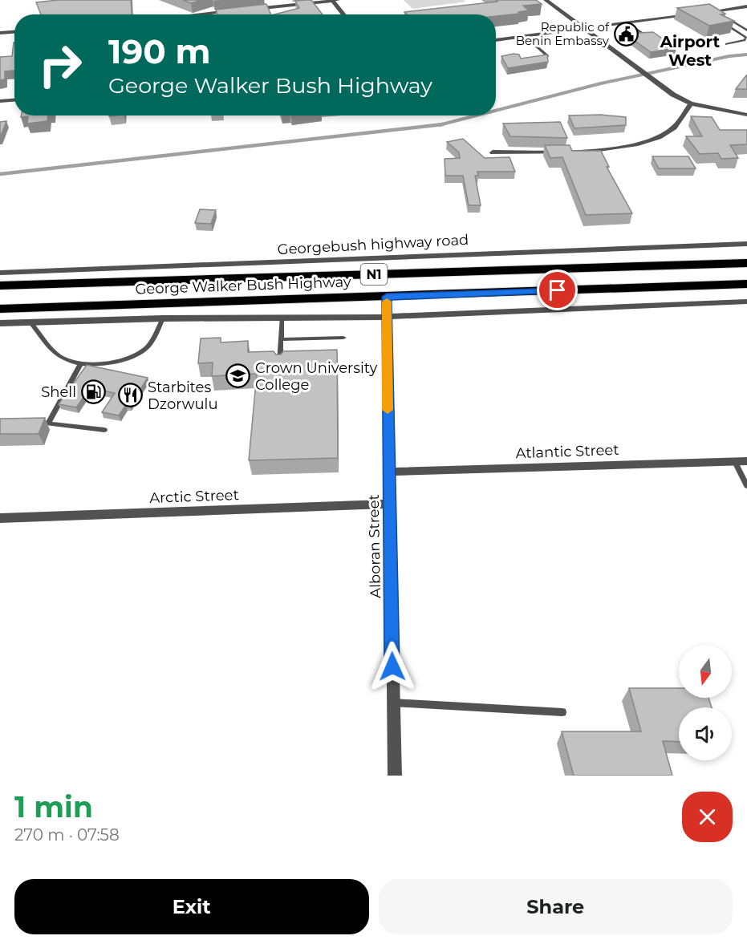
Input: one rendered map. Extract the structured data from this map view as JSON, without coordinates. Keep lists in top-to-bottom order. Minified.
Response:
{"streets":{"highway":["N1","George Walker Bush Highway"],"street":["Georgebush highway road","Atlantic Street","Arctic Street","Alboran Street"]},"crossings":[["George Walker Bush Highway","Alboran Street"],["Atlantic Street","Alboran Street"],["Arctic Street","Alboran Street"]],"districts":["Airport West"],"places":{"public building":["Republic of Benin Embassy"],"school or university":["Crown University College"],"fuel station":["Shell"],"restaurant":["Starbites Dzorwulu"]},"north":"bottom","page":{"turn":["190 m","George Walker Bush Highway"],"heading":["1 min","270 m · 07:58"],"buttons":["Exit","Share"]}}
